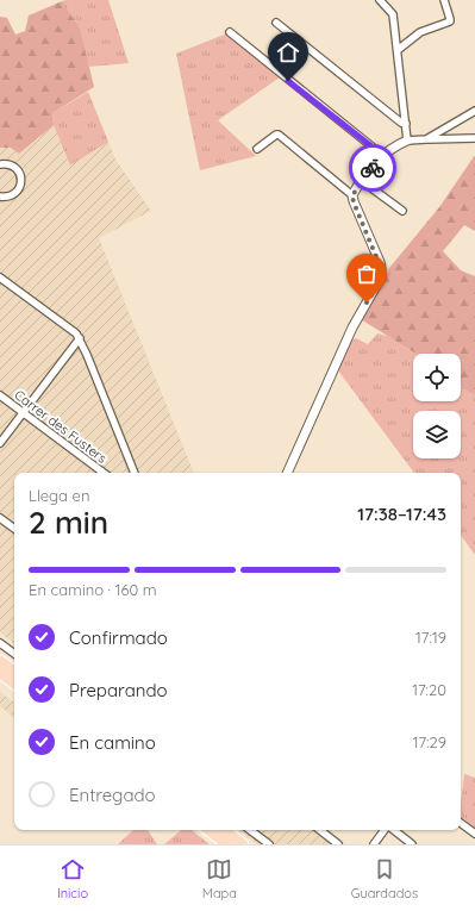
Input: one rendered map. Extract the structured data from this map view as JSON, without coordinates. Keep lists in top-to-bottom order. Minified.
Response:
{"streets":{"street":["Carrer des Fusters"]},"page":{"heading":["2 min","Llega en","17:38–17:43"],"bar":"En camino · 160 m","list":[["Confirmado","17:19"],["Preparando","17:20"],["En camino","17:29"],"Entregado"],"tabs":["Inicio","Mapa","Guardados"]}}
